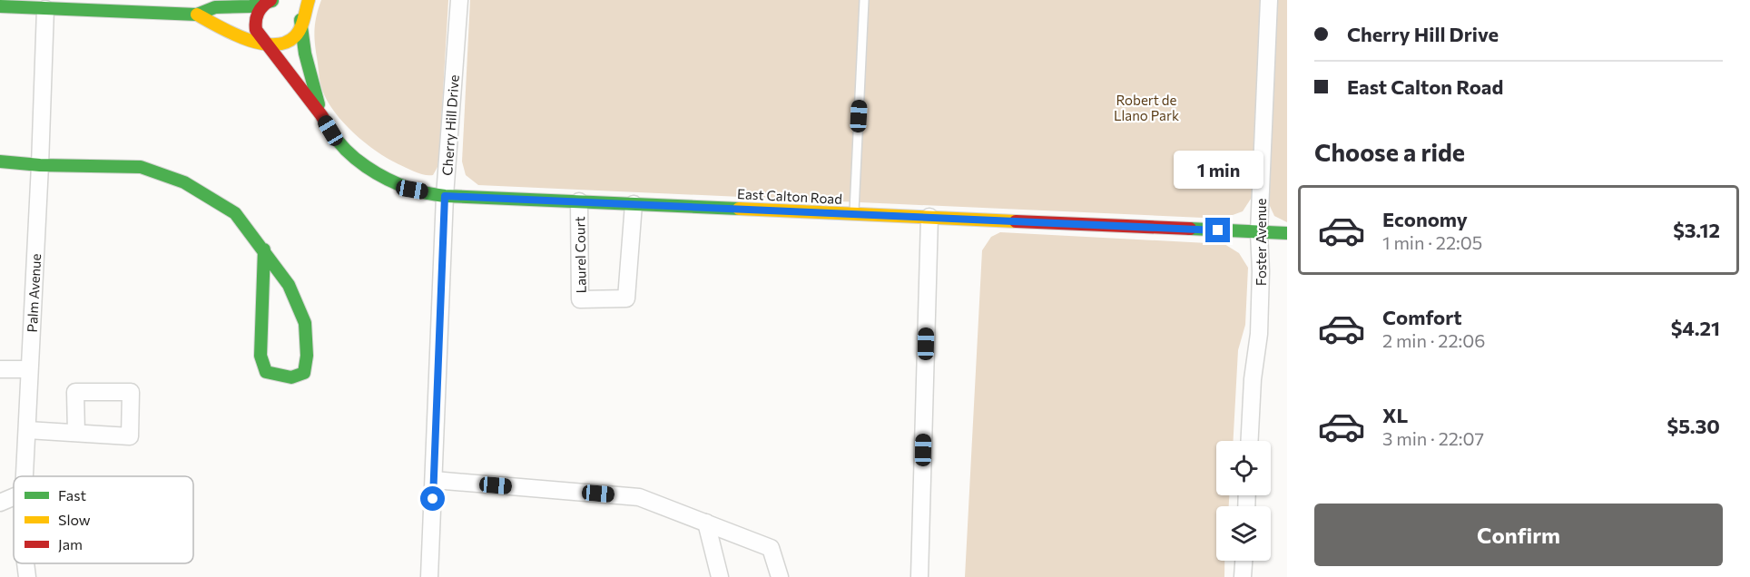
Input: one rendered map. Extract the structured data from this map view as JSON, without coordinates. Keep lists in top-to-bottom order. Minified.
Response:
{"streets":{"main road":["East Calton Road"],"street":["Cherry Hill Drive","Foster Avenue","Laurel Court","Palm Avenue"]},"crossings":[["Cherry Hill Drive","East Calton Road"],["East Calton Road","Foster Avenue"],["East Calton Road","Laurel Court"]],"parks":["Robert de Llano Park"],"legend":["Fast","Slow","Jam"],"page":{"banner":["Cherry Hill Drive","East Calton Road"],"heading":"Choose a ride","bubble":"1 min","list":[{"name":"Economy","note":"1 min · 22:05","value":"$3.12"},{"name":"Comfort","note":"2 min · 22:06","value":"$4.21"},{"name":"XL","note":"3 min · 22:07","value":"$5.30"}],"buttons":"Confirm"}}
